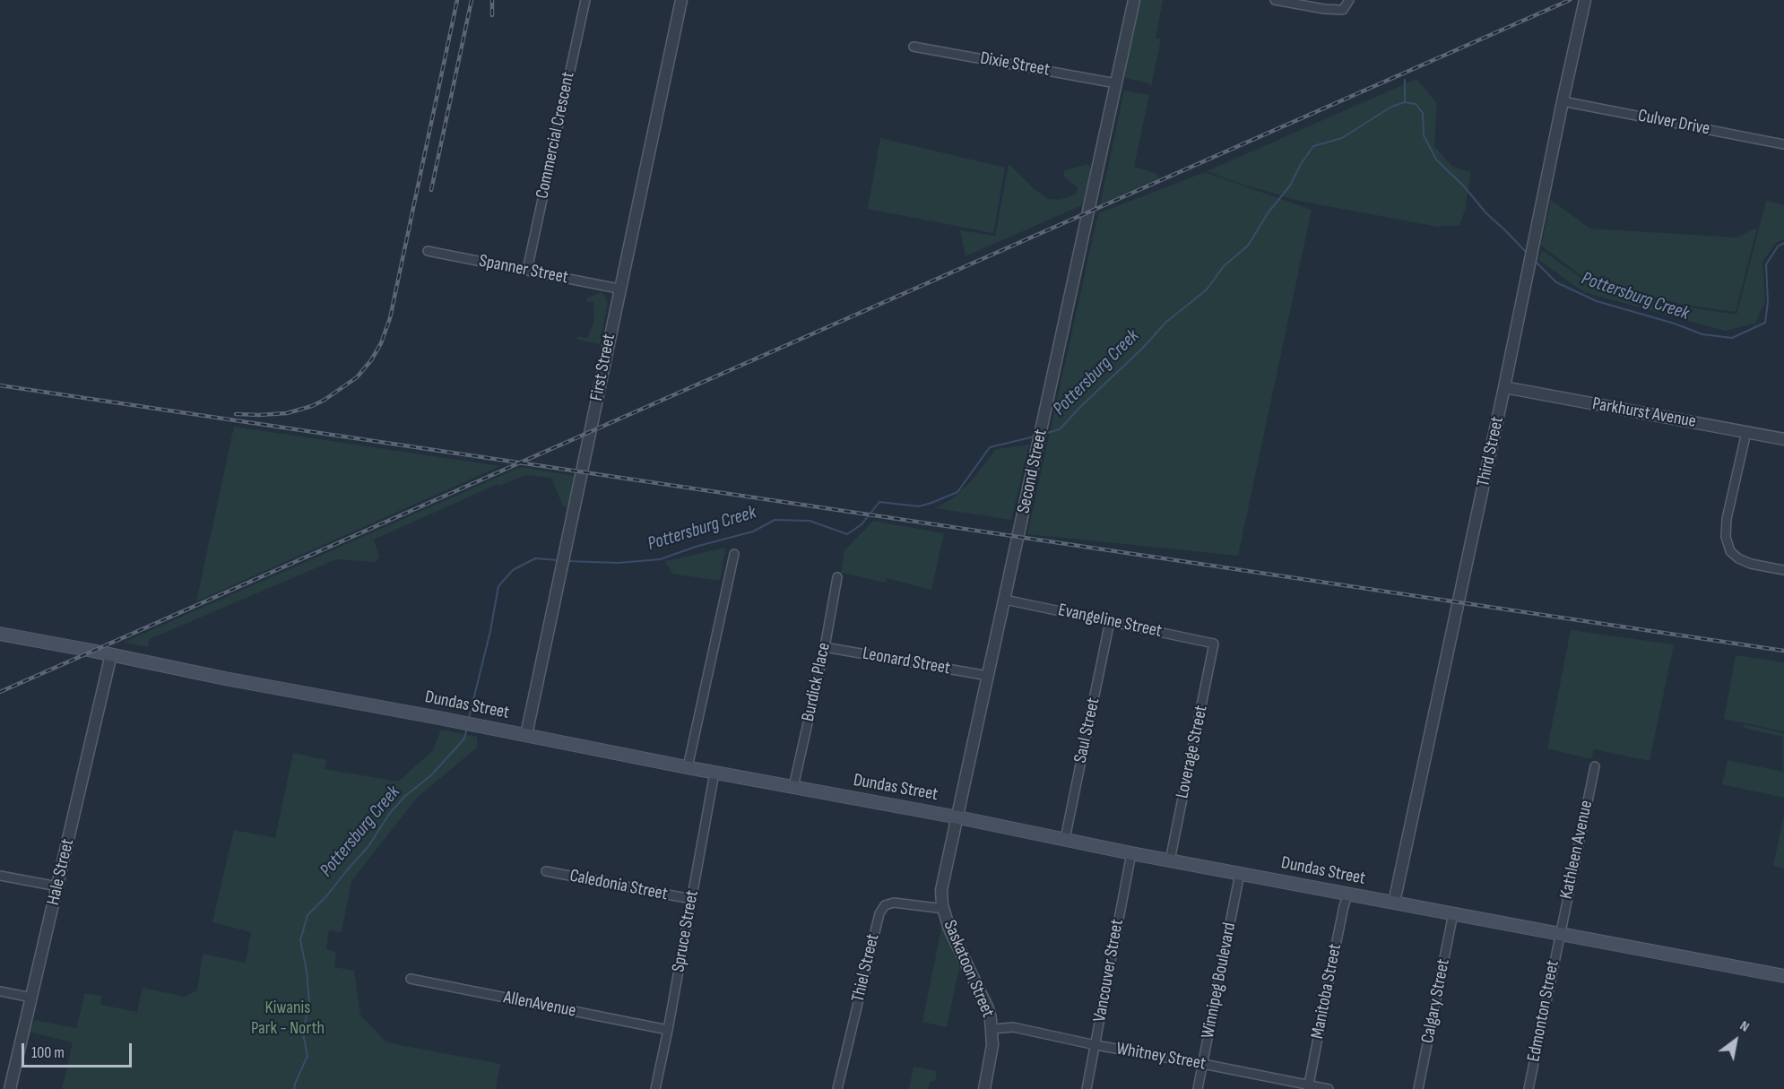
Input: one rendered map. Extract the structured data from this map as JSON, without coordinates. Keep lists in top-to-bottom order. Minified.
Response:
{"streets":{"main road":["Dundas Street"],"street":["Dixie Street","Culver Drive","Commercial Crescent","Spanner Street","First Street","Parkhurst Avenue","Third Street","Second Street","Evangeline Street","Leonard Street","Burdick Place","Saul Street","Loverage Street","Kathleen Avenue","Hale Street","Caledonia Street","Spruce Street","Thiel Street","Saskatoon Street","Vancouver Street","Winnipeg Boulevard","Manitoba Street","Calgary Street","AllenAvenue","Edmonton Street","Whitney Street"]},"crossings":[["Dixie Street","Second Street"],["Culver Drive","Third Street"],["Commercial Crescent","Spanner Street"],["Spanner Street","First Street"],["First Street","Dundas Street"],["Parkhurst Avenue","Third Street"],["Third Street","Dundas Street"],["Second Street","Evangeline Street"],["Second Street","Leonard Street"],["Second Street","Dundas Street"],["Second Street","Saskatoon Street"],["Evangeline Street","Saul Street"],["Evangeline Street","Loverage Street"],["Leonard Street","Burdick Place"],["Burdick Place","Dundas Street"],["Dundas Street","Saul Street"],["Dundas Street","Loverage Street"],["Dundas Street","Kathleen Avenue"],["Dundas Street","Hale Street"],["Dundas Street","Spruce Street"],["Dundas Street","Saskatoon Street"],["Dundas Street","Vancouver Street"],["Dundas Street","Winnipeg Boulevard"],["Dundas Street","Manitoba Street"],["Dundas Street","Calgary Street"],["Dundas Street","Edmonton Street"],["Kathleen Avenue","Edmonton Street"],["Caledonia Street","Spruce Street"],["Spruce Street","AllenAvenue"],["Thiel Street","Saskatoon Street"],["Saskatoon Street","Whitney Street"],["Vancouver Street","Whitney Street"],["Winnipeg Boulevard","Whitney Street"],["Manitoba Street","Whitney Street"]],"water":["Pottersburg Creek"],"parks":["Kiwanis Park - North"],"scale_bar":"100 m","north":"top right"}
